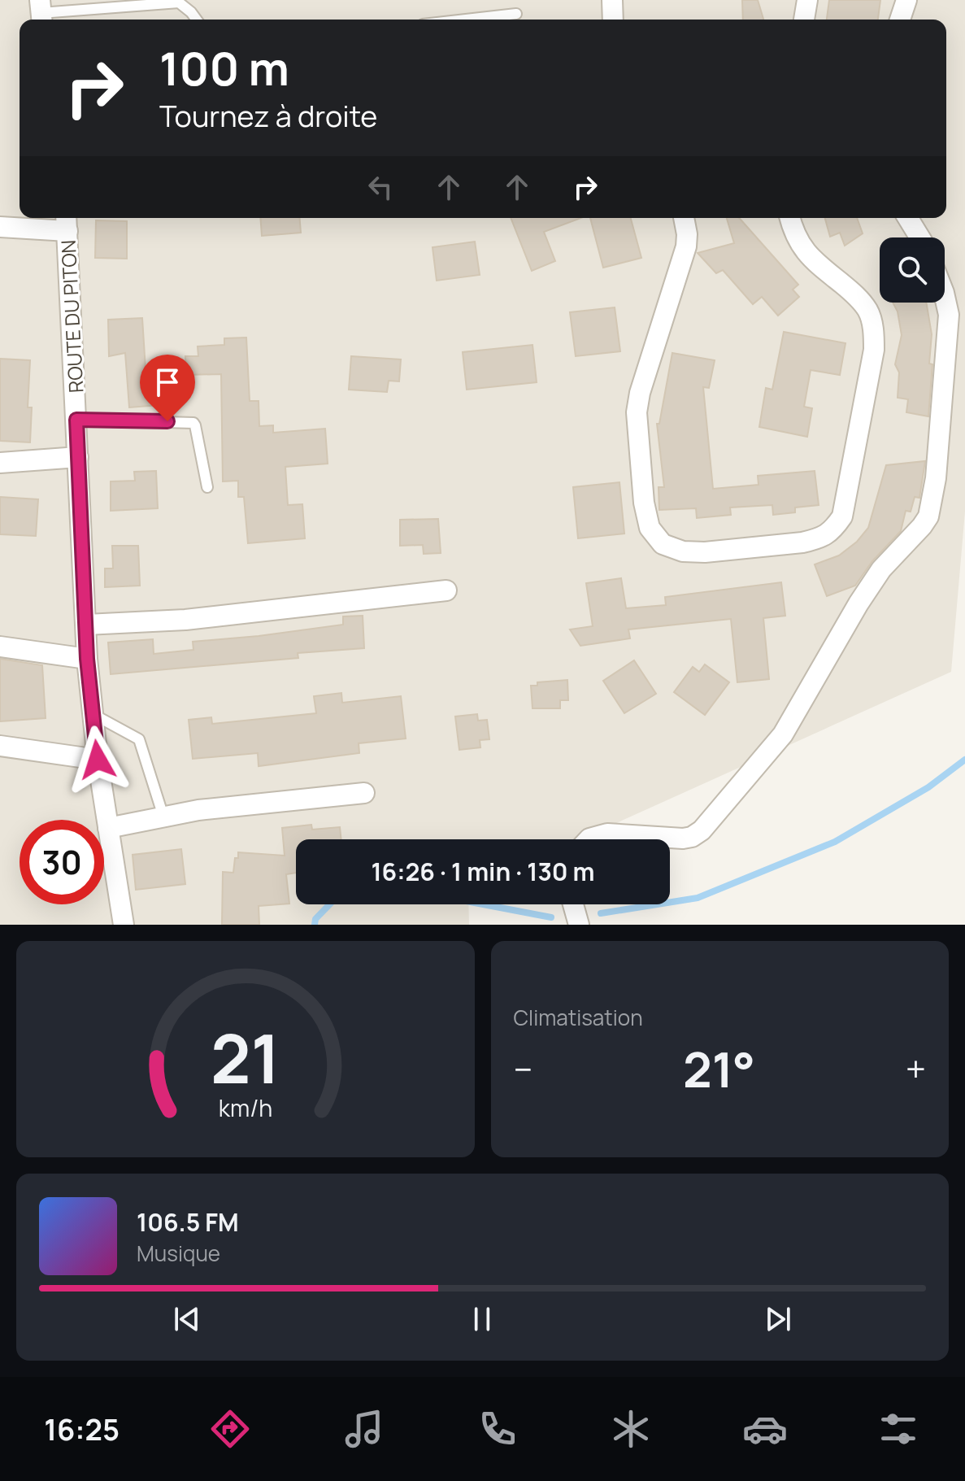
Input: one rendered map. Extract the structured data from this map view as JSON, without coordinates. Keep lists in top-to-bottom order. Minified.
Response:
{"streets":{"street":["ROUTE DU PITON"]},"page":{"turn":["100 m","Tournez à droite"],"limit":"30","trip":"16:26 · 1 min · 130 m","tile":"Climatisation","heat":["−","21°","+"],"song":["106.5 FM","Musique"],"tabs":"16:25","gauge":["21","km/h"]}}
